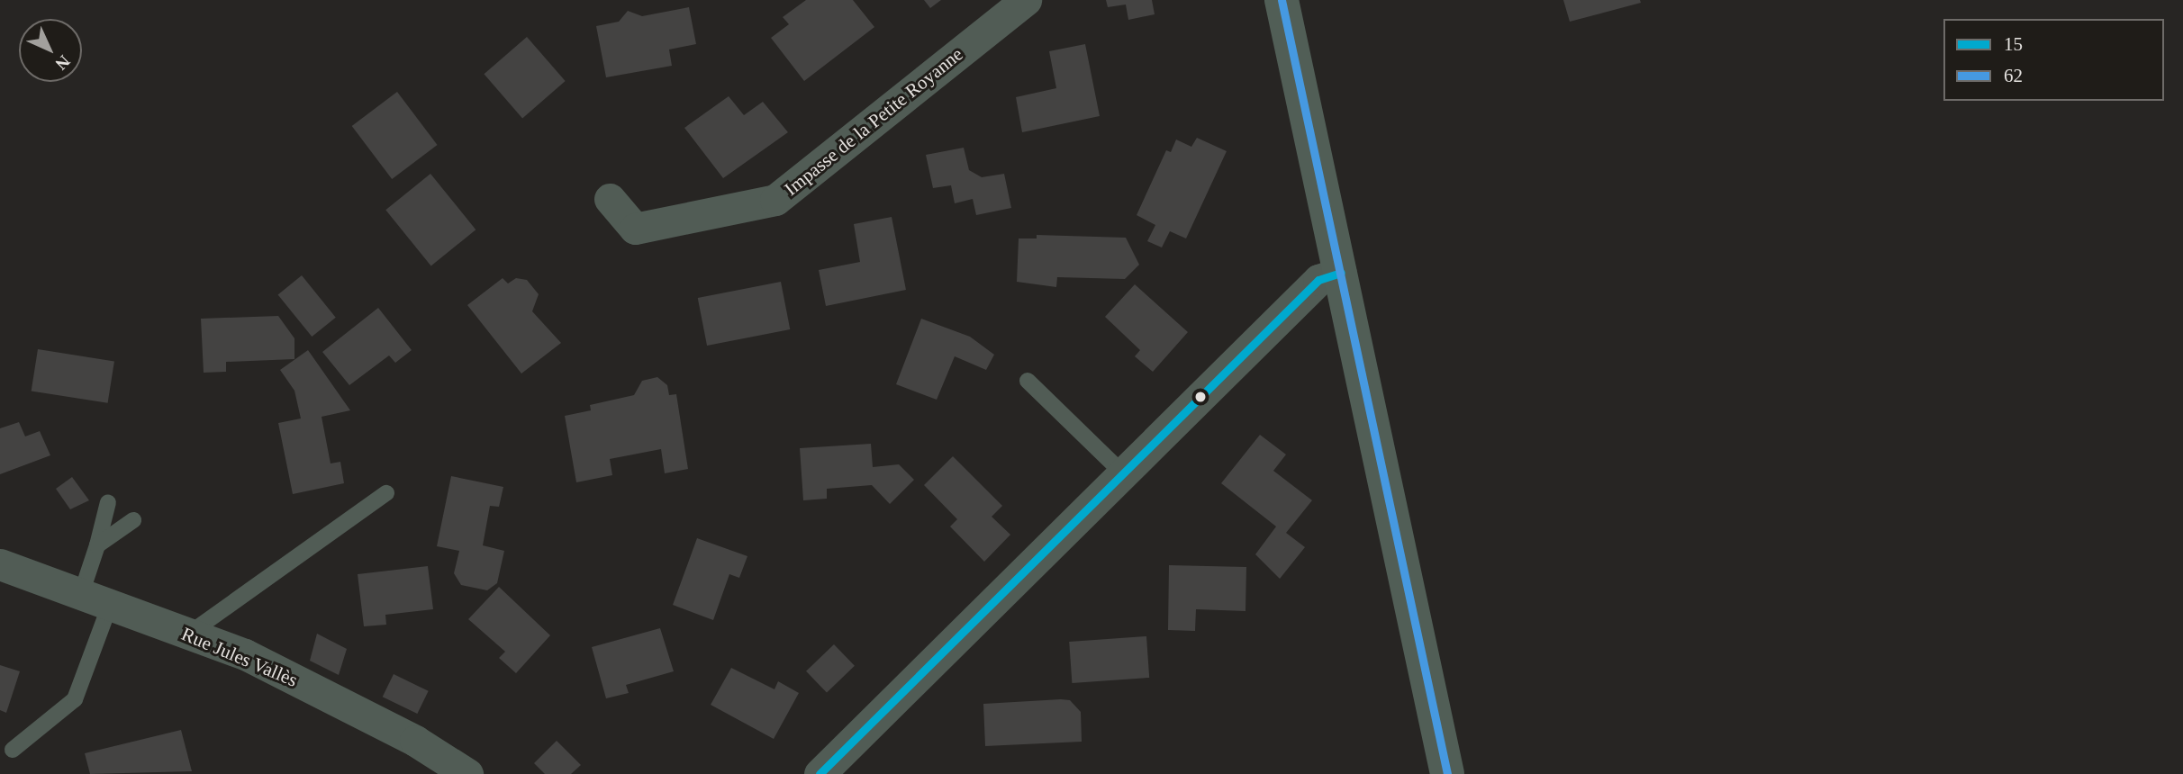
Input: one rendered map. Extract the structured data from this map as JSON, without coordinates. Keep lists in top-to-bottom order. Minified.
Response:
{"streets":{"street":["Impasse de la Petite Royanne","Rue Jules Vallès"]},"lines":["transit line 62","transit line 15"],"legend":["15","62"],"north":"bottom right"}
